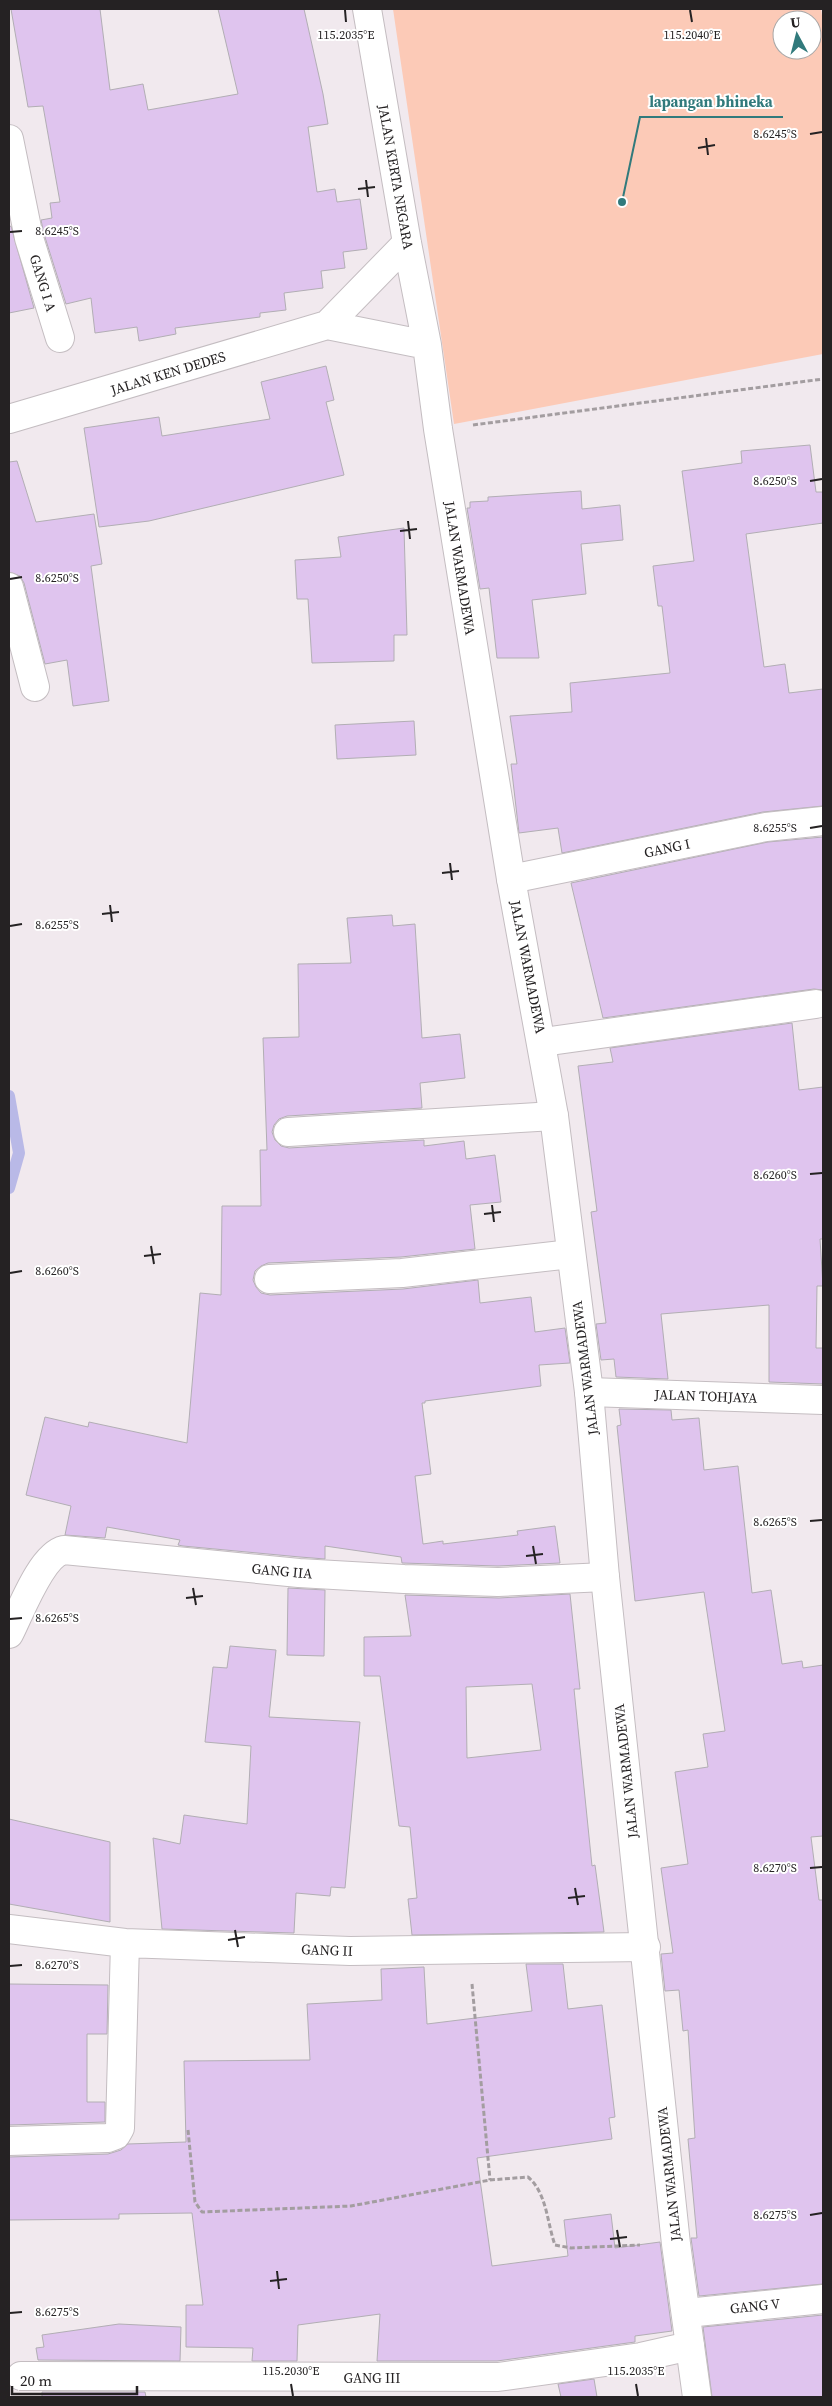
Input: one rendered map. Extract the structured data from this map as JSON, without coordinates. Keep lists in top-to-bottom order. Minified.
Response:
{"streets":{"street":["JALAN KERTA NEGARA","GANG I A","JALAN KEN DEDES","JALAN WARMADEWA","GANG I","JALAN TOHJAYA","GANG IIA","GANG II","GANG V","GANG III"]},"crossings":[["JALAN KERTA NEGARA","JALAN KEN DEDES"],["JALAN KERTA NEGARA","JALAN WARMADEWA"],["JALAN KEN DEDES","JALAN WARMADEWA"],["JALAN WARMADEWA","GANG I"],["JALAN WARMADEWA","JALAN TOHJAYA"],["JALAN WARMADEWA","GANG IIA"],["JALAN WARMADEWA","GANG II"],["JALAN WARMADEWA","GANG V"],["JALAN WARMADEWA","GANG III"]],"places":["lapangan bhineka"],"scale_bar":"20 m","north":"top","coordinates":["115.2035°E","115.2040°E","8.6245°S","8.6250°S","8.6255°S","8.6260°S","8.6265°S","8.6270°S","8.6275°S","115.2030°E"]}
